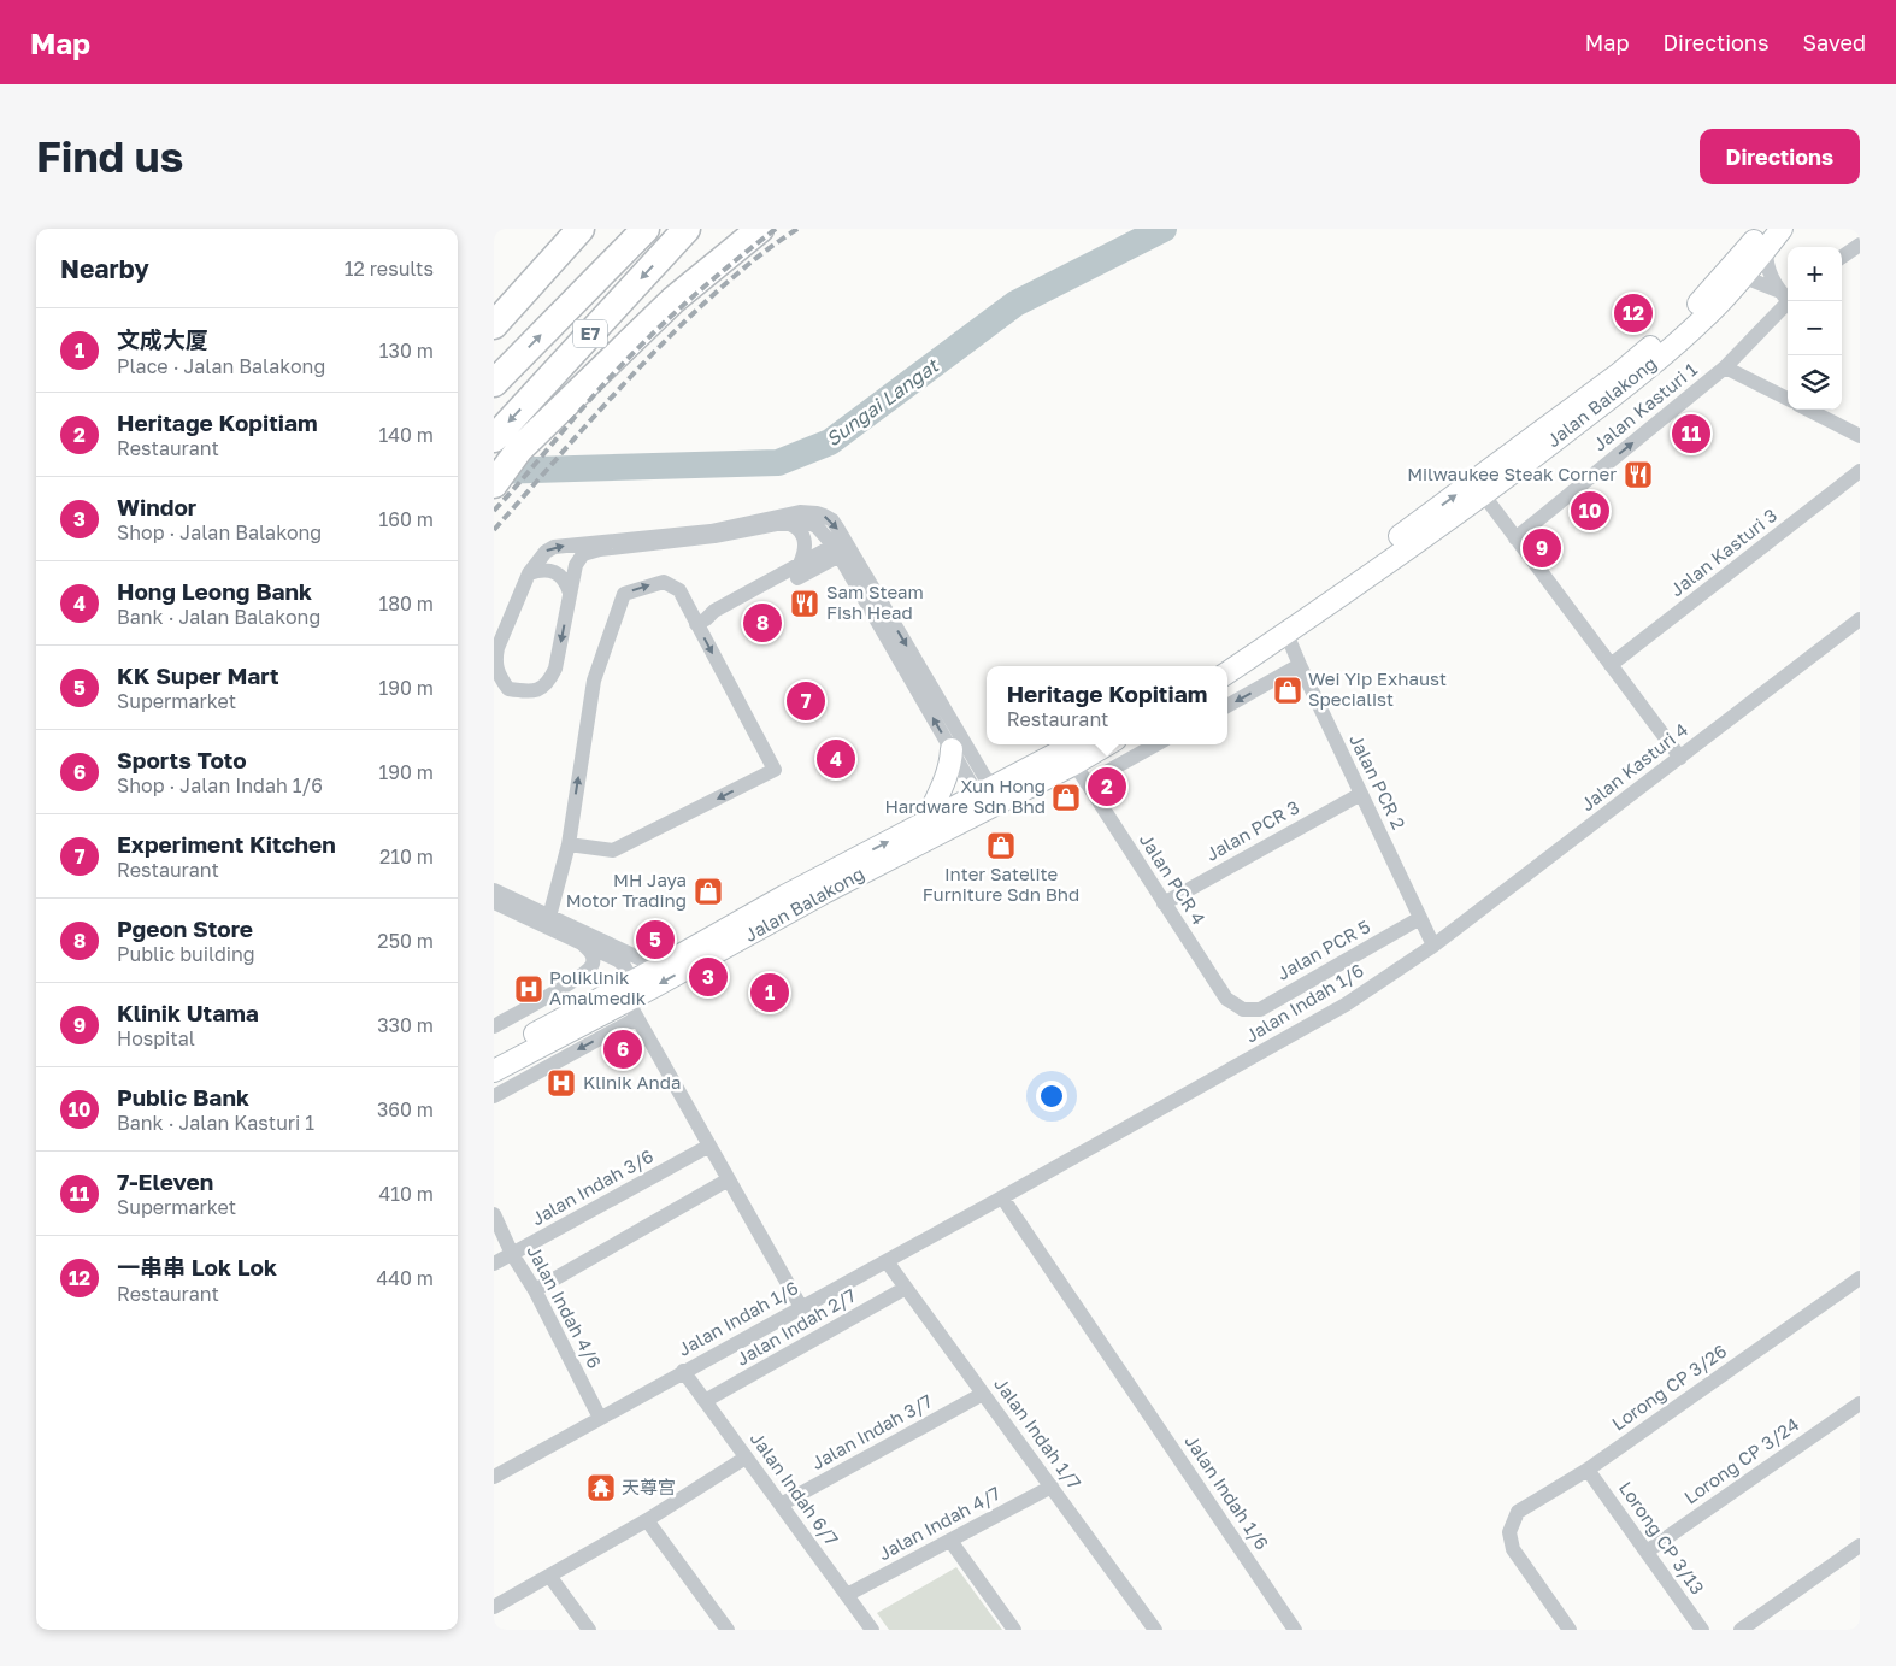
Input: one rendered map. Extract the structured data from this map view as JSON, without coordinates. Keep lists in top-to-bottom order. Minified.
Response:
{"streets":{"highway":["E7"],"street":["Jalan Balakong","Jalan Kasturi 1","Jalan Kasturi 3","Jalan Kasturi 4","Jalan PCR 2","Jalan PCR 3","Jalan PCR 4","Jalan PCR 5","Jalan Indah 1/6","Jalan Indah 3/6","Jalan Indah 4/6","Jalan Indah 2/7","Lorong CP 3/26","Jalan Indah 3/7","Jalan Indah 1/7","Lorong CP 3/24","Jalan Indah 6/7","Jalan Indah 4/7","Lorong CP 3/13"]},"crossings":[["Jalan Balakong","Jalan PCR 2"],["Jalan Balakong","Jalan PCR 4"],["Jalan Kasturi 4","Jalan PCR 2"],["Jalan Kasturi 4","Jalan Indah 1/6"],["Jalan PCR 2","Jalan PCR 3"],["Jalan PCR 2","Jalan PCR 5"],["Jalan PCR 2","Jalan Indah 1/6"],["Jalan PCR 3","Jalan PCR 4"],["Jalan PCR 4","Jalan PCR 5"],["Jalan Indah 1/6","Jalan Indah 4/6"],["Jalan Indah 1/6","Jalan Indah 1/7"],["Jalan Indah 1/6","Jalan Indah 6/7"],["Jalan Indah 3/6","Jalan Indah 4/6"],["Jalan Indah 2/7","Jalan Indah 1/7"],["Jalan Indah 2/7","Jalan Indah 6/7"],["Lorong CP 3/26","Lorong CP 3/13"],["Jalan Indah 3/7","Jalan Indah 1/7"],["Jalan Indah 3/7","Jalan Indah 6/7"],["Jalan Indah 1/7","Jalan Indah 4/7"],["Lorong CP 3/24","Lorong CP 3/13"],["Jalan Indah 6/7","Jalan Indah 4/7"]],"one_way":["Jalan Kasturi 1"],"water":["Sungai Langat"],"places":{"restaurant":["Milwaukee Steak Corner","Sam Steam Fish Head"],"shop":["Wei Yip Exhaust Specialist","Xun Hong Hardware Sdn Bhd","Inter Satelite Furniture Sdn Bhd","MH Jaya Motor Trading"],"hospital":["Poliklinik Amalmedik","Klinik Anda"],"temple":["天尊宫"]},"page":{"header":"Map","nav":["Map","Directions","Saved"],"buttons":"Directions","title":"Find us","heading":["Nearby","12 results"],"map_buttons":["+","−"],"pins":["12","11","10","9","8","7","4","2","5","3","1","6"],"list":[{"mark":"1","name":"文成大厦","note":"Place · Jalan Balakong","value":"130 m"},{"mark":"2","name":"Heritage Kopitiam","note":"Restaurant","value":"140 m"},{"mark":"3","name":"Windor","note":"Shop · Jalan Balakong","value":"160 m"},{"mark":"4","name":"Hong Leong Bank","note":"Bank · Jalan Balakong","value":"180 m"},{"mark":"5","name":"KK Super Mart","note":"Supermarket","value":"190 m"},{"mark":"6","name":"Sports Toto","note":"Shop · Jalan Indah 1/6","value":"190 m"},{"mark":"7","name":"Experiment Kitchen","note":"Restaurant","value":"210 m"},{"mark":"8","name":"Pgeon Store","note":"Public building","value":"250 m"},{"mark":"9","name":"Klinik Utama","note":"Hospital","value":"330 m"},{"mark":"10","name":"Public Bank","note":"Bank · Jalan Kasturi 1","value":"360 m"},{"mark":"11","name":"7-Eleven","note":"Supermarket","value":"410 m"},{"mark":"12","name":"一串串 Lok Lok","note":"Restaurant","value":"440 m"}],"popup":["Heritage Kopitiam","Restaurant"]}}
